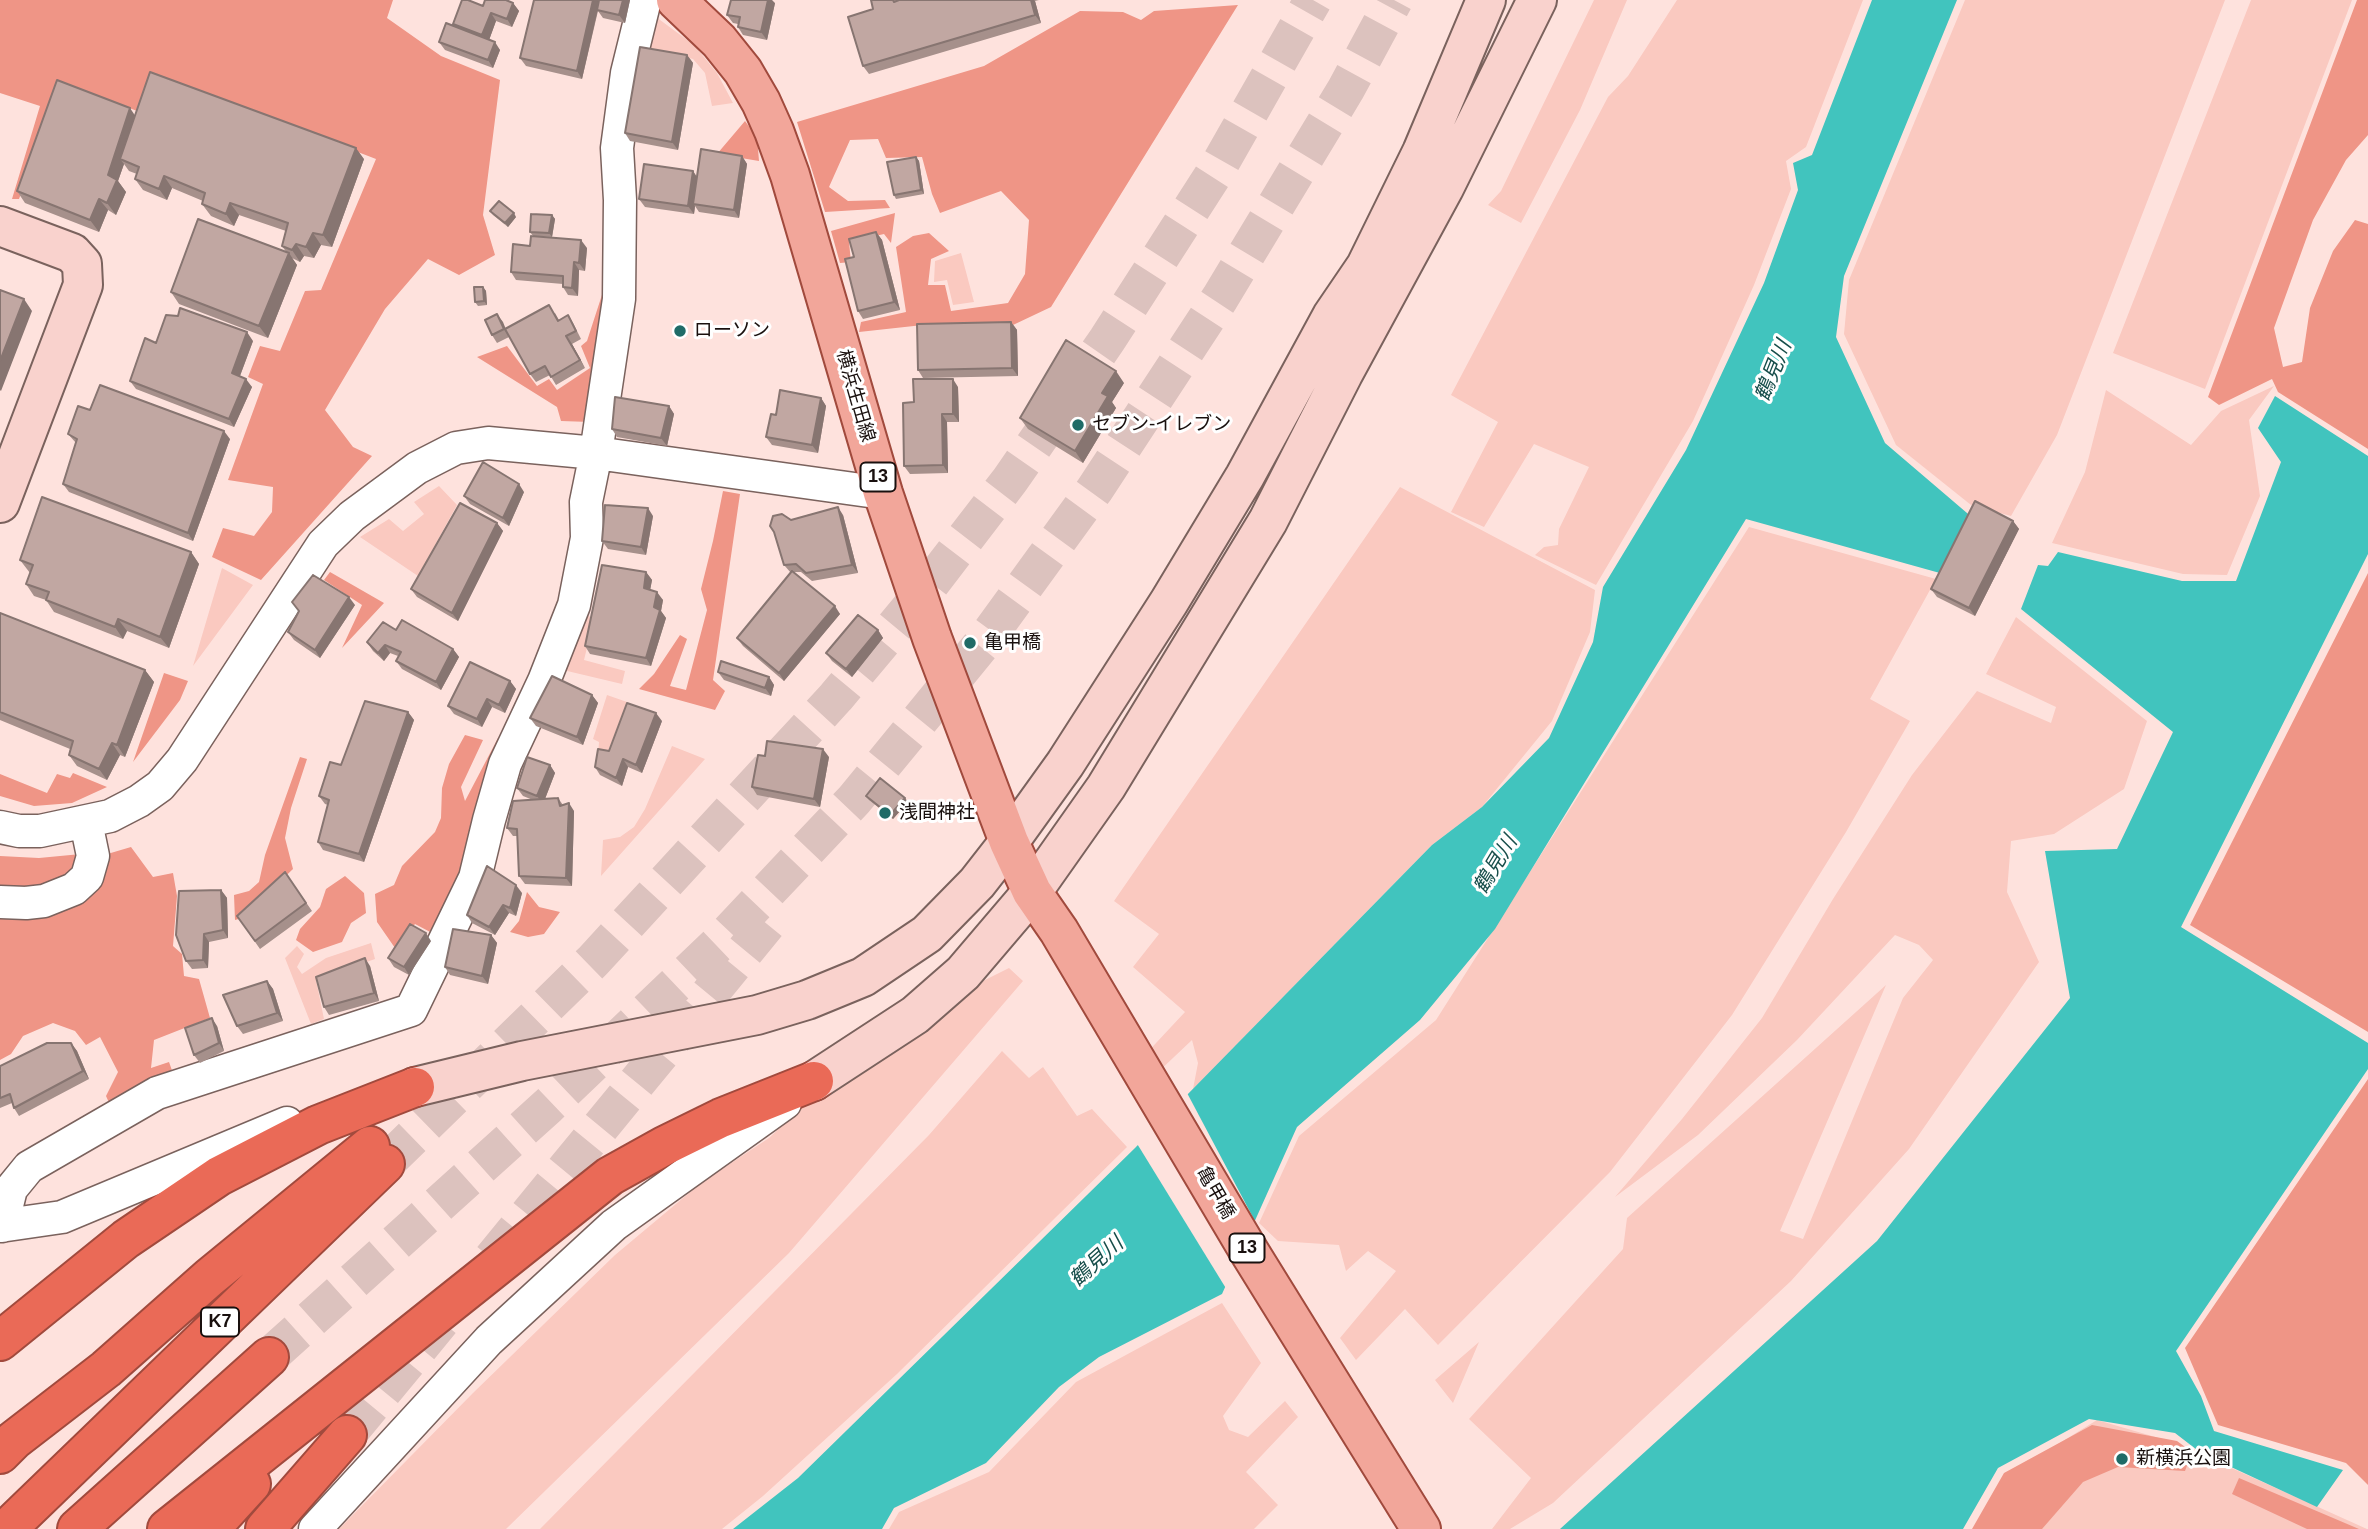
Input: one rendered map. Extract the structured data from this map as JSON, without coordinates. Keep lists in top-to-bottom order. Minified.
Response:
{"streets":{"highway":["K7"],"main road":["横浜生田線","13","亀甲橋"]},"crossings":[["横浜生田線","亀甲橋"]],"water":["鶴見川"],"places":["ローソン","セブン-イレブン","亀甲橋","浅間神社","新横浜公園"]}
